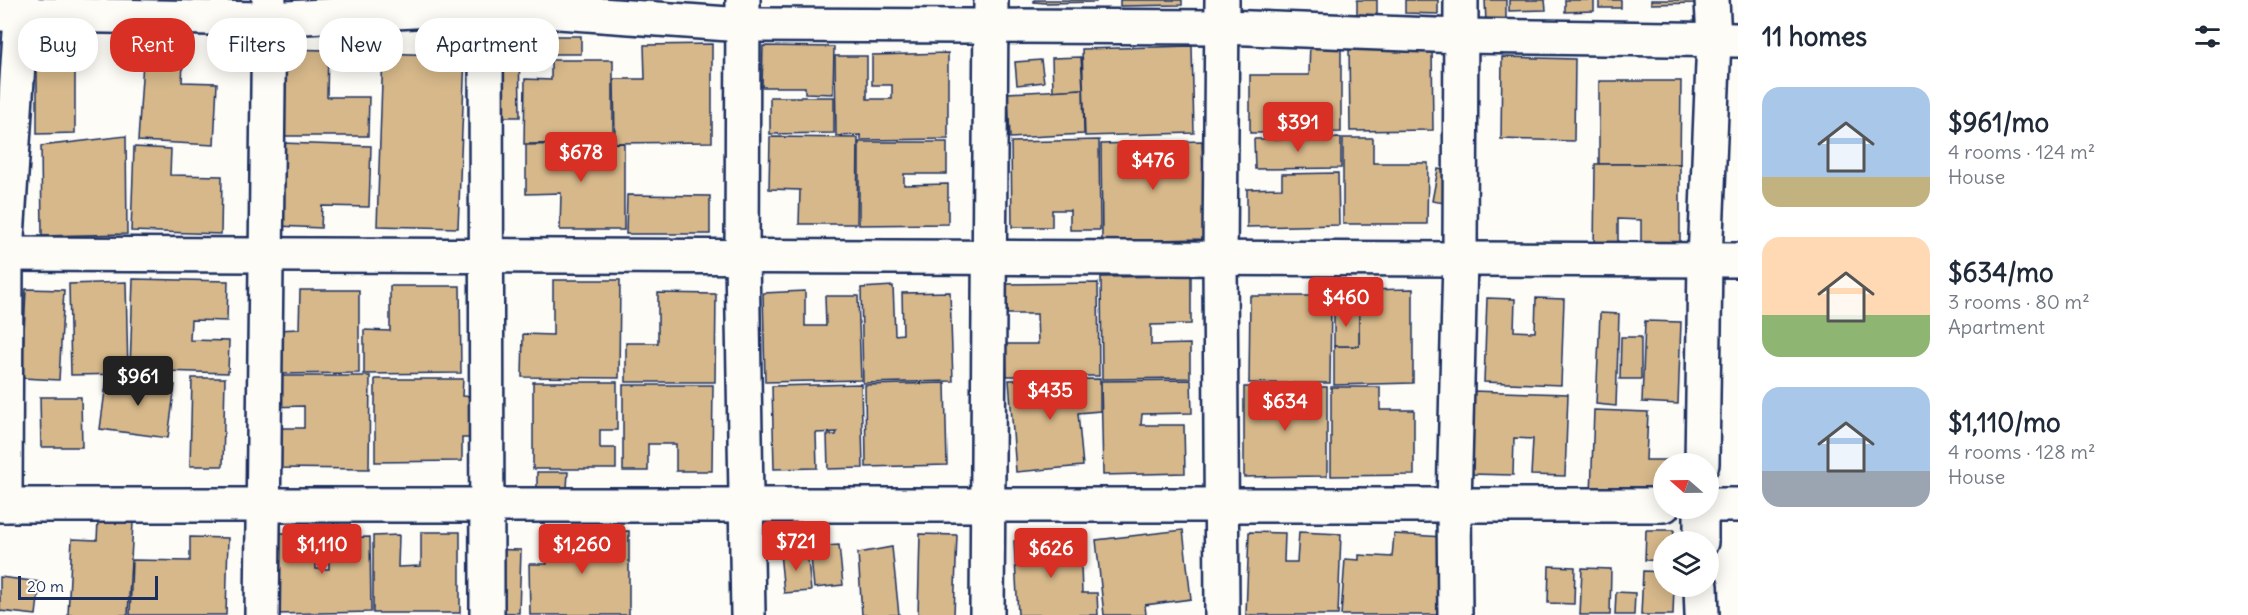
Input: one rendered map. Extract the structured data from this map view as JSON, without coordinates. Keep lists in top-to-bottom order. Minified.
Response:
{"scale_bar":"20 m","north":"left","page":{"heading":"11 homes","chip":["Buy","Rent","Filters","New","Apartment"],"list":[{"name":"$961/mo","note":"4 rooms · 124 m² · House"},{"name":"$634/mo","note":"3 rooms · 80 m² · Apartment"},{"name":"$1,110/mo","note":"4 rooms · 128 m² · House"}],"price":["$391","$678","$476","$460","$961","$435","$634","$721","$1,110","$1,260","$626"],"scale":"20 m"}}
